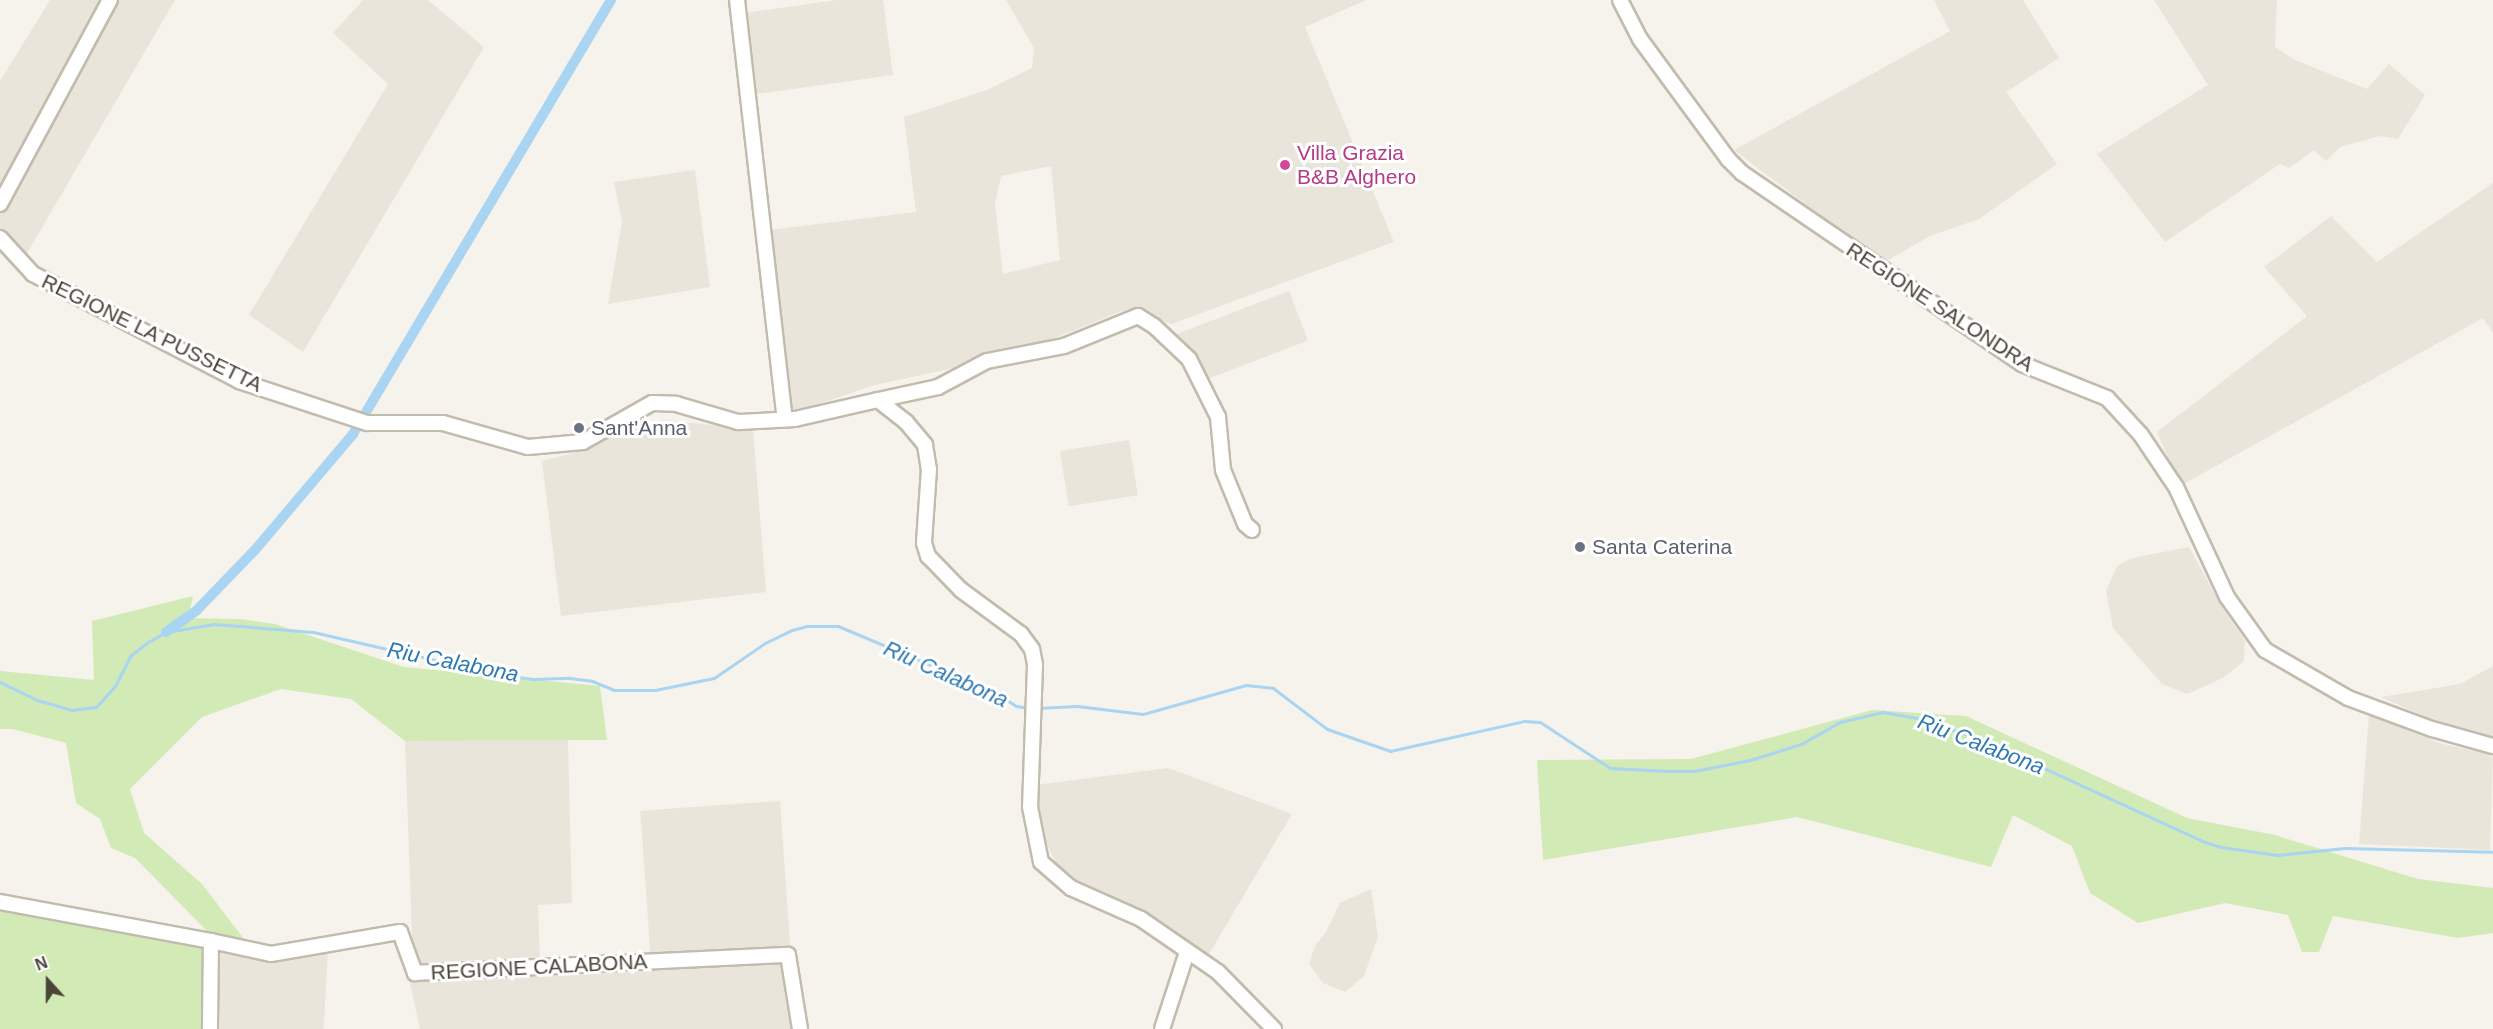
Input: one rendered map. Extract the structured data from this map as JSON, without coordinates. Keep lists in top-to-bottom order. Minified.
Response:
{"streets":{"street":["REGIONE SALONDRA","REGIONE LA PUSSETTA","REGIONE CALABONA"]},"water":["Riu Calabona"],"places":["Villa Grazia B&B Alghero","Sant'Anna","Santa Caterina"],"north":"top"}
